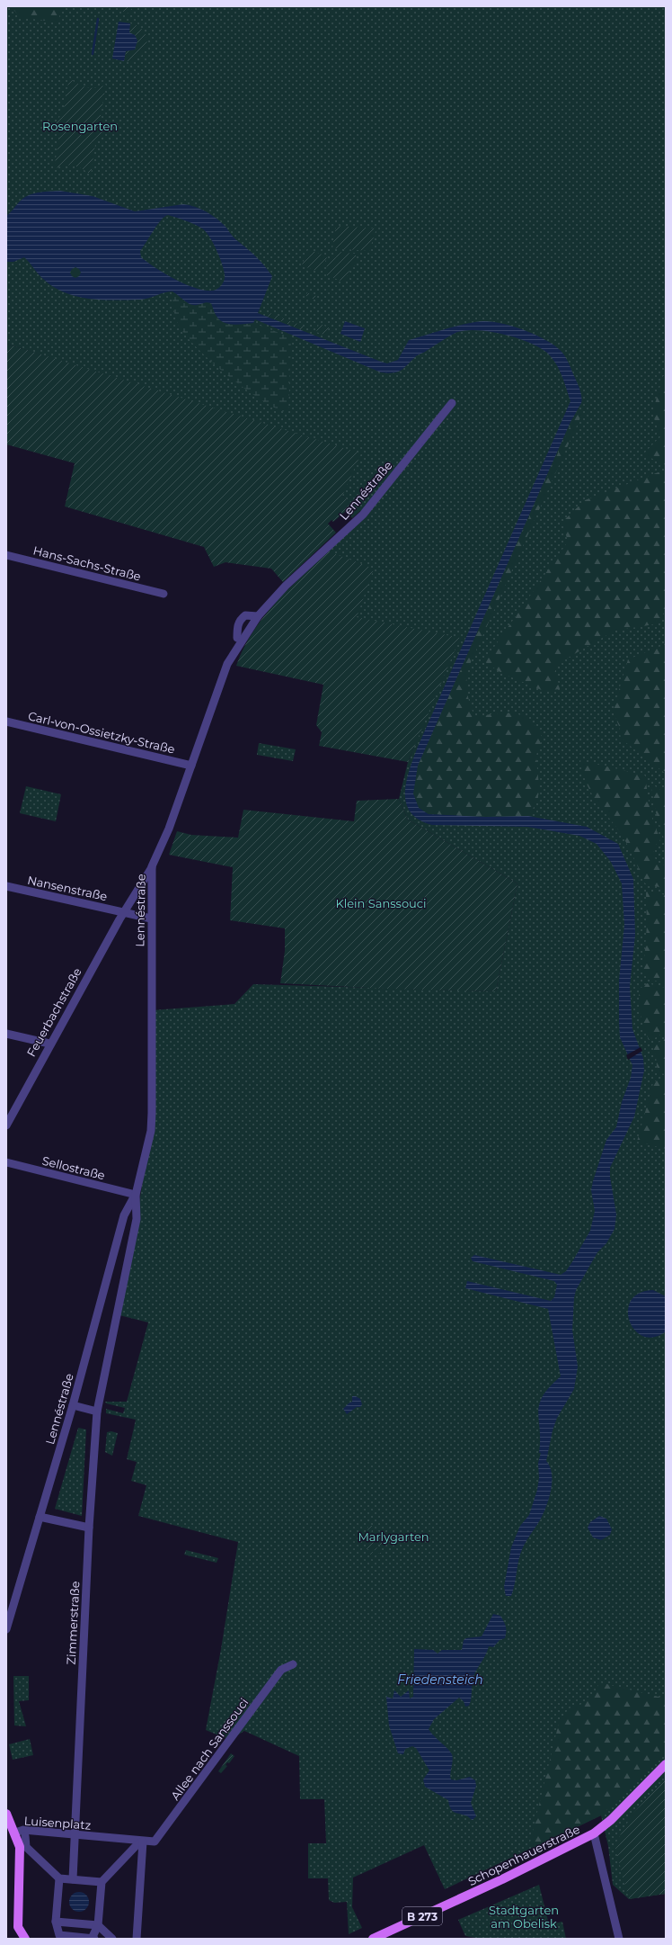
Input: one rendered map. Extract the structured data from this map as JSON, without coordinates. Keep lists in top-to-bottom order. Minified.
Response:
{"streets":{"main road":["Luisenplatz","Schopenhauerstraße","B 273"],"street":["Lennéstraße","Hans-Sachs-Straße","Carl-von-Ossietzky-Straße","Nansenstraße","Feuerbachstraße","Sellostraße","Zimmerstraße","Allee nach Sanssouci"]},"crossings":[["Lennéstraße","Carl-von-Ossietzky-Straße"],["Lennéstraße","Feuerbachstraße"],["Lennéstraße","Sellostraße"],["Lennéstraße","Zimmerstraße"],["Nansenstraße","Feuerbachstraße"],["Zimmerstraße","Luisenplatz"],["Allee nach Sanssouci","Luisenplatz"]],"water":["Friedensteich"],"parks":["Rosengarten","Klein Sanssouci","Marlygarten","Stadtgarten am Obelisk"]}
